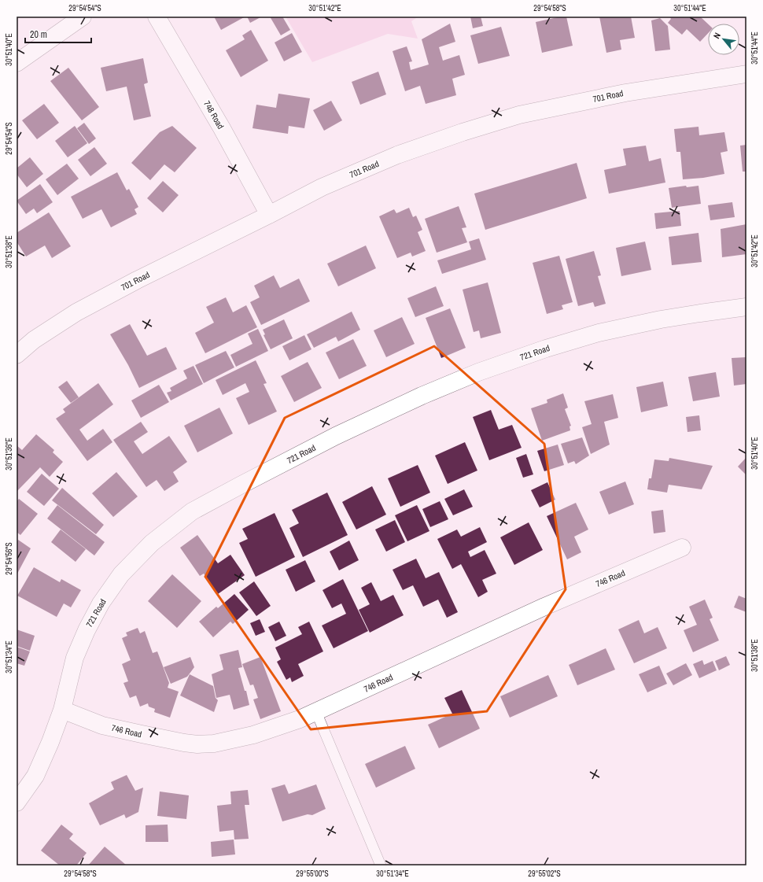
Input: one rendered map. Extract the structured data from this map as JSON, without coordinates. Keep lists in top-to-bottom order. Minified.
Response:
{"streets":{"street":["701 Road","748 Road","721 Road","746 Road"]},"crossings":[["701 Road","748 Road"],["721 Road","746 Road"]],"scale_bar":"20 m","north":"top left","coordinates":["29°54'54\"S","30°51'42\"E","29°54'58\"S","30°51'44\"E","30°51'40\"E","30°51'38\"E","30°51'36\"E","29°54'56\"S","30°51'34\"E","29°55'00\"S","29°55'02\"S"]}
